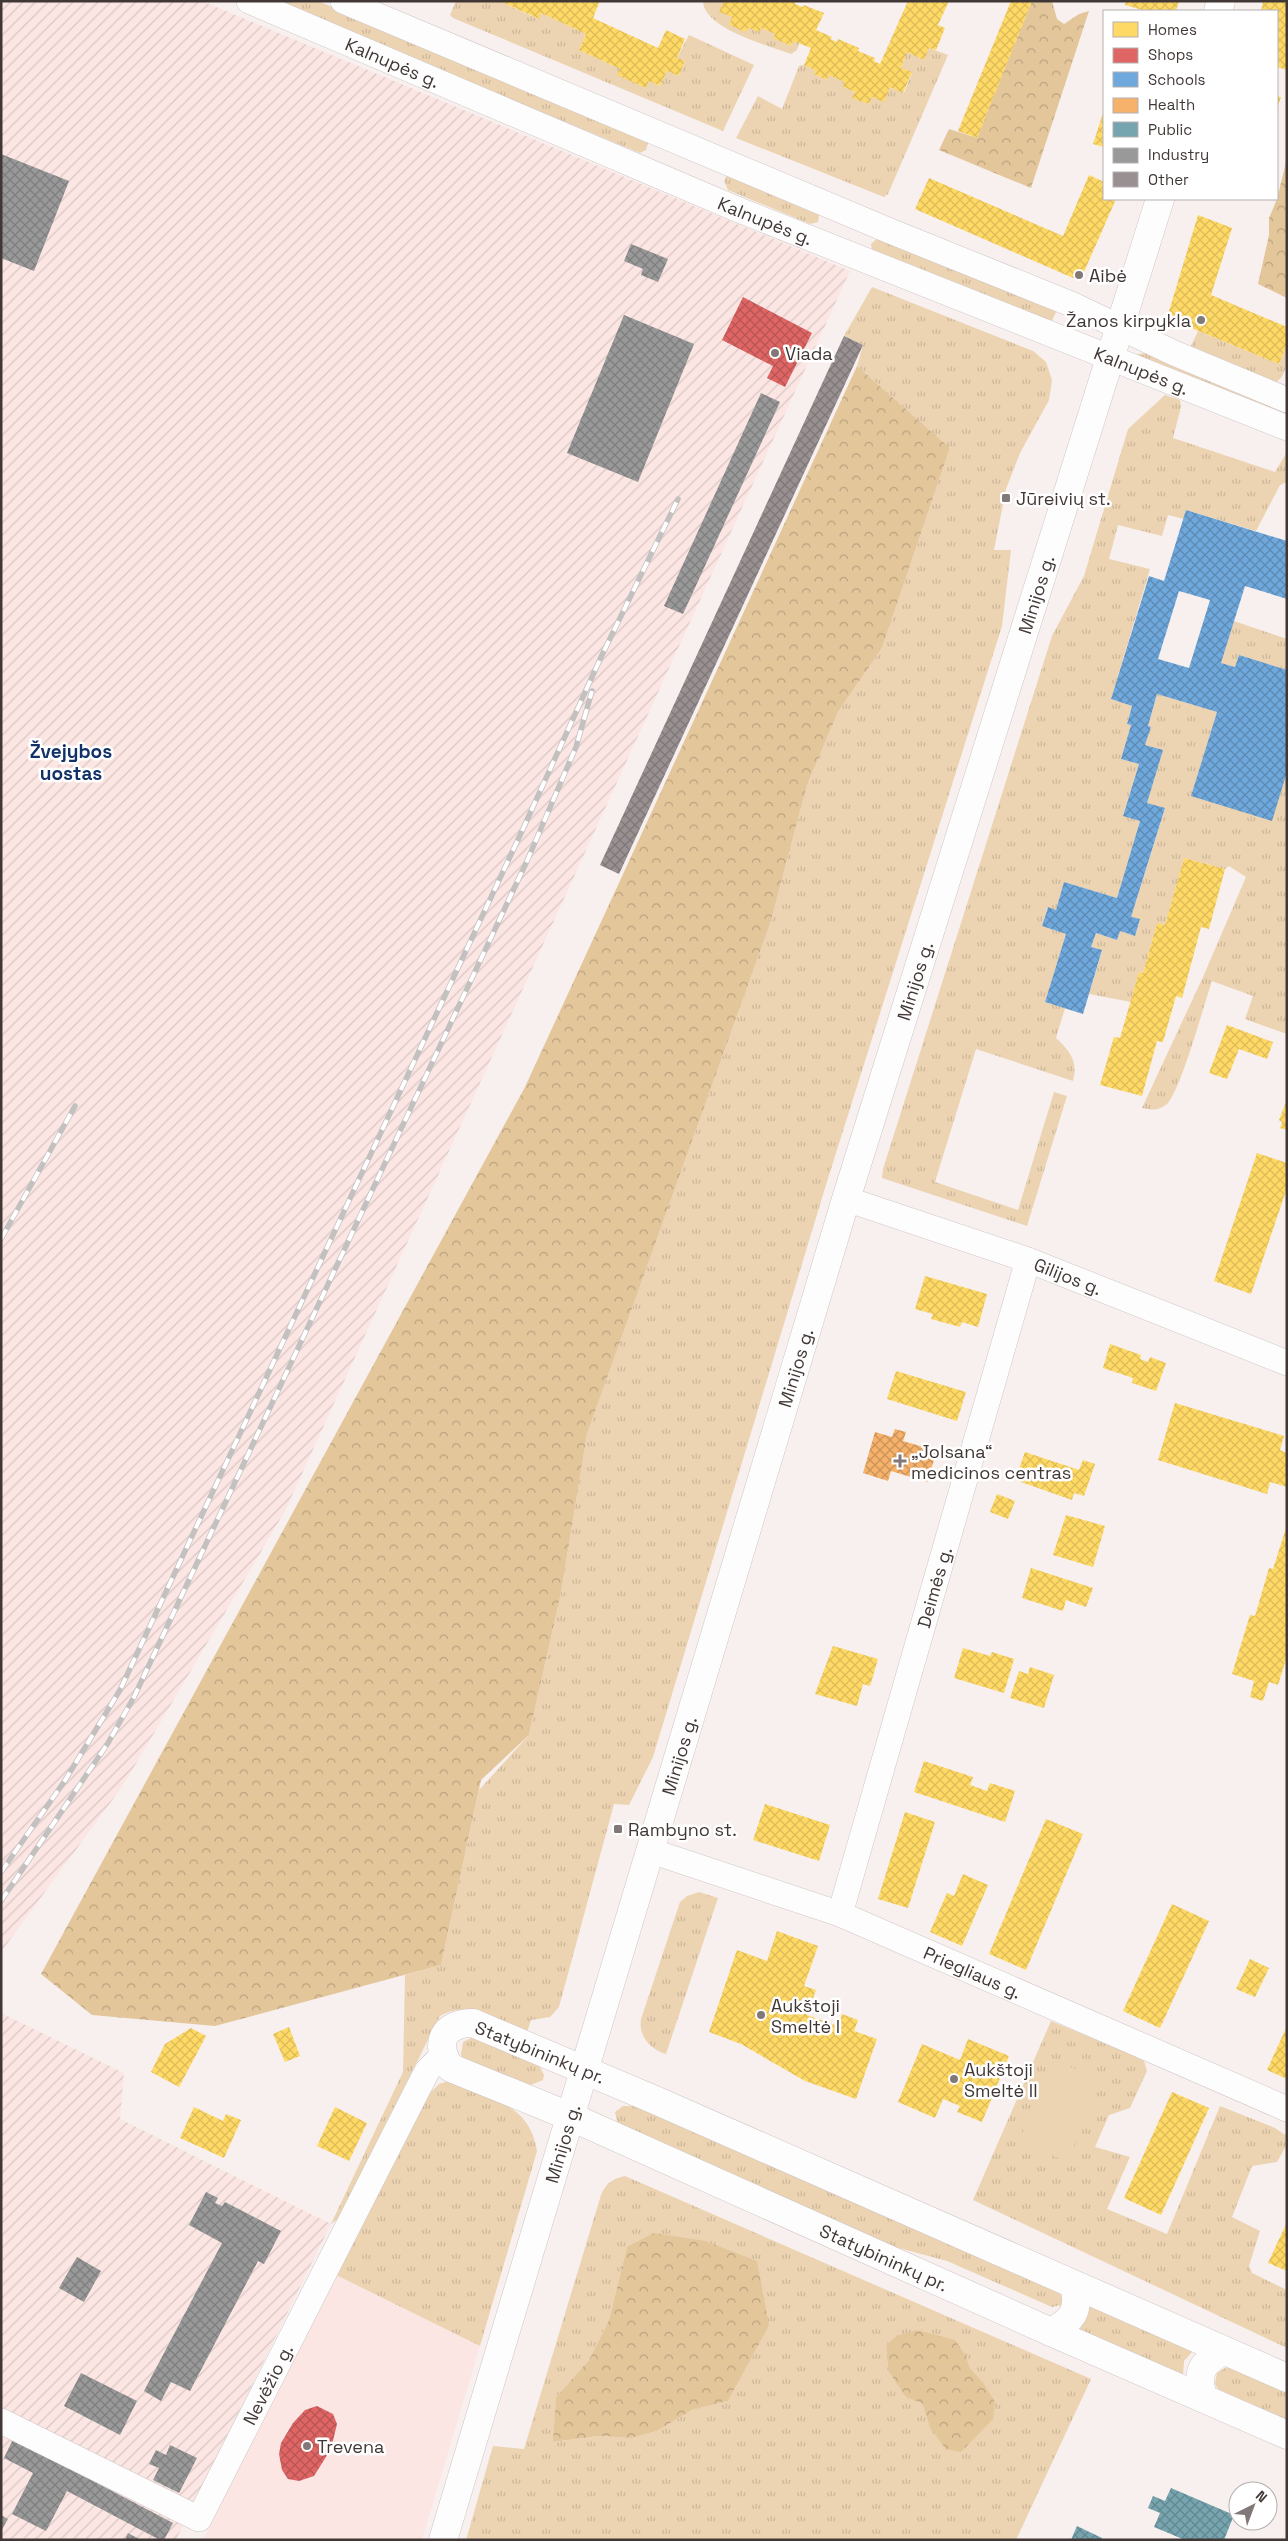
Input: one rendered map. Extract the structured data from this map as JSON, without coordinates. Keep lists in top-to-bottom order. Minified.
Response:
{"streets":{"main road":["Minijos g.","Statybininkų pr."],"street":["Kalnupės g.","Gilijos g.","Deimės g.","Priegliaus g.","Nevėžio g."]},"crossings":[["Kalnupės g.","Minijos g."],["Minijos g.","Gilijos g."],["Minijos g.","Priegliaus g."],["Minijos g.","Statybininkų pr."],["Gilijos g.","Deimės g."],["Deimės g.","Priegliaus g."],["Statybininkų pr.","Nevėžio g."]],"districts":["Žvejybos uostas"],"places":{"other":["Aibė","Žanos kirpykla","Viada","Aukštoji Smeltė I","Aukštoji Smeltė II","Trevena"],"transit":["Jūreivių st.","Rambyno st."],"health":["„Jolsana“ medicinos centras"]},"legend":["Homes","Shops","Schools","Health","Public","Industry","Other"],"north":"top right"}
